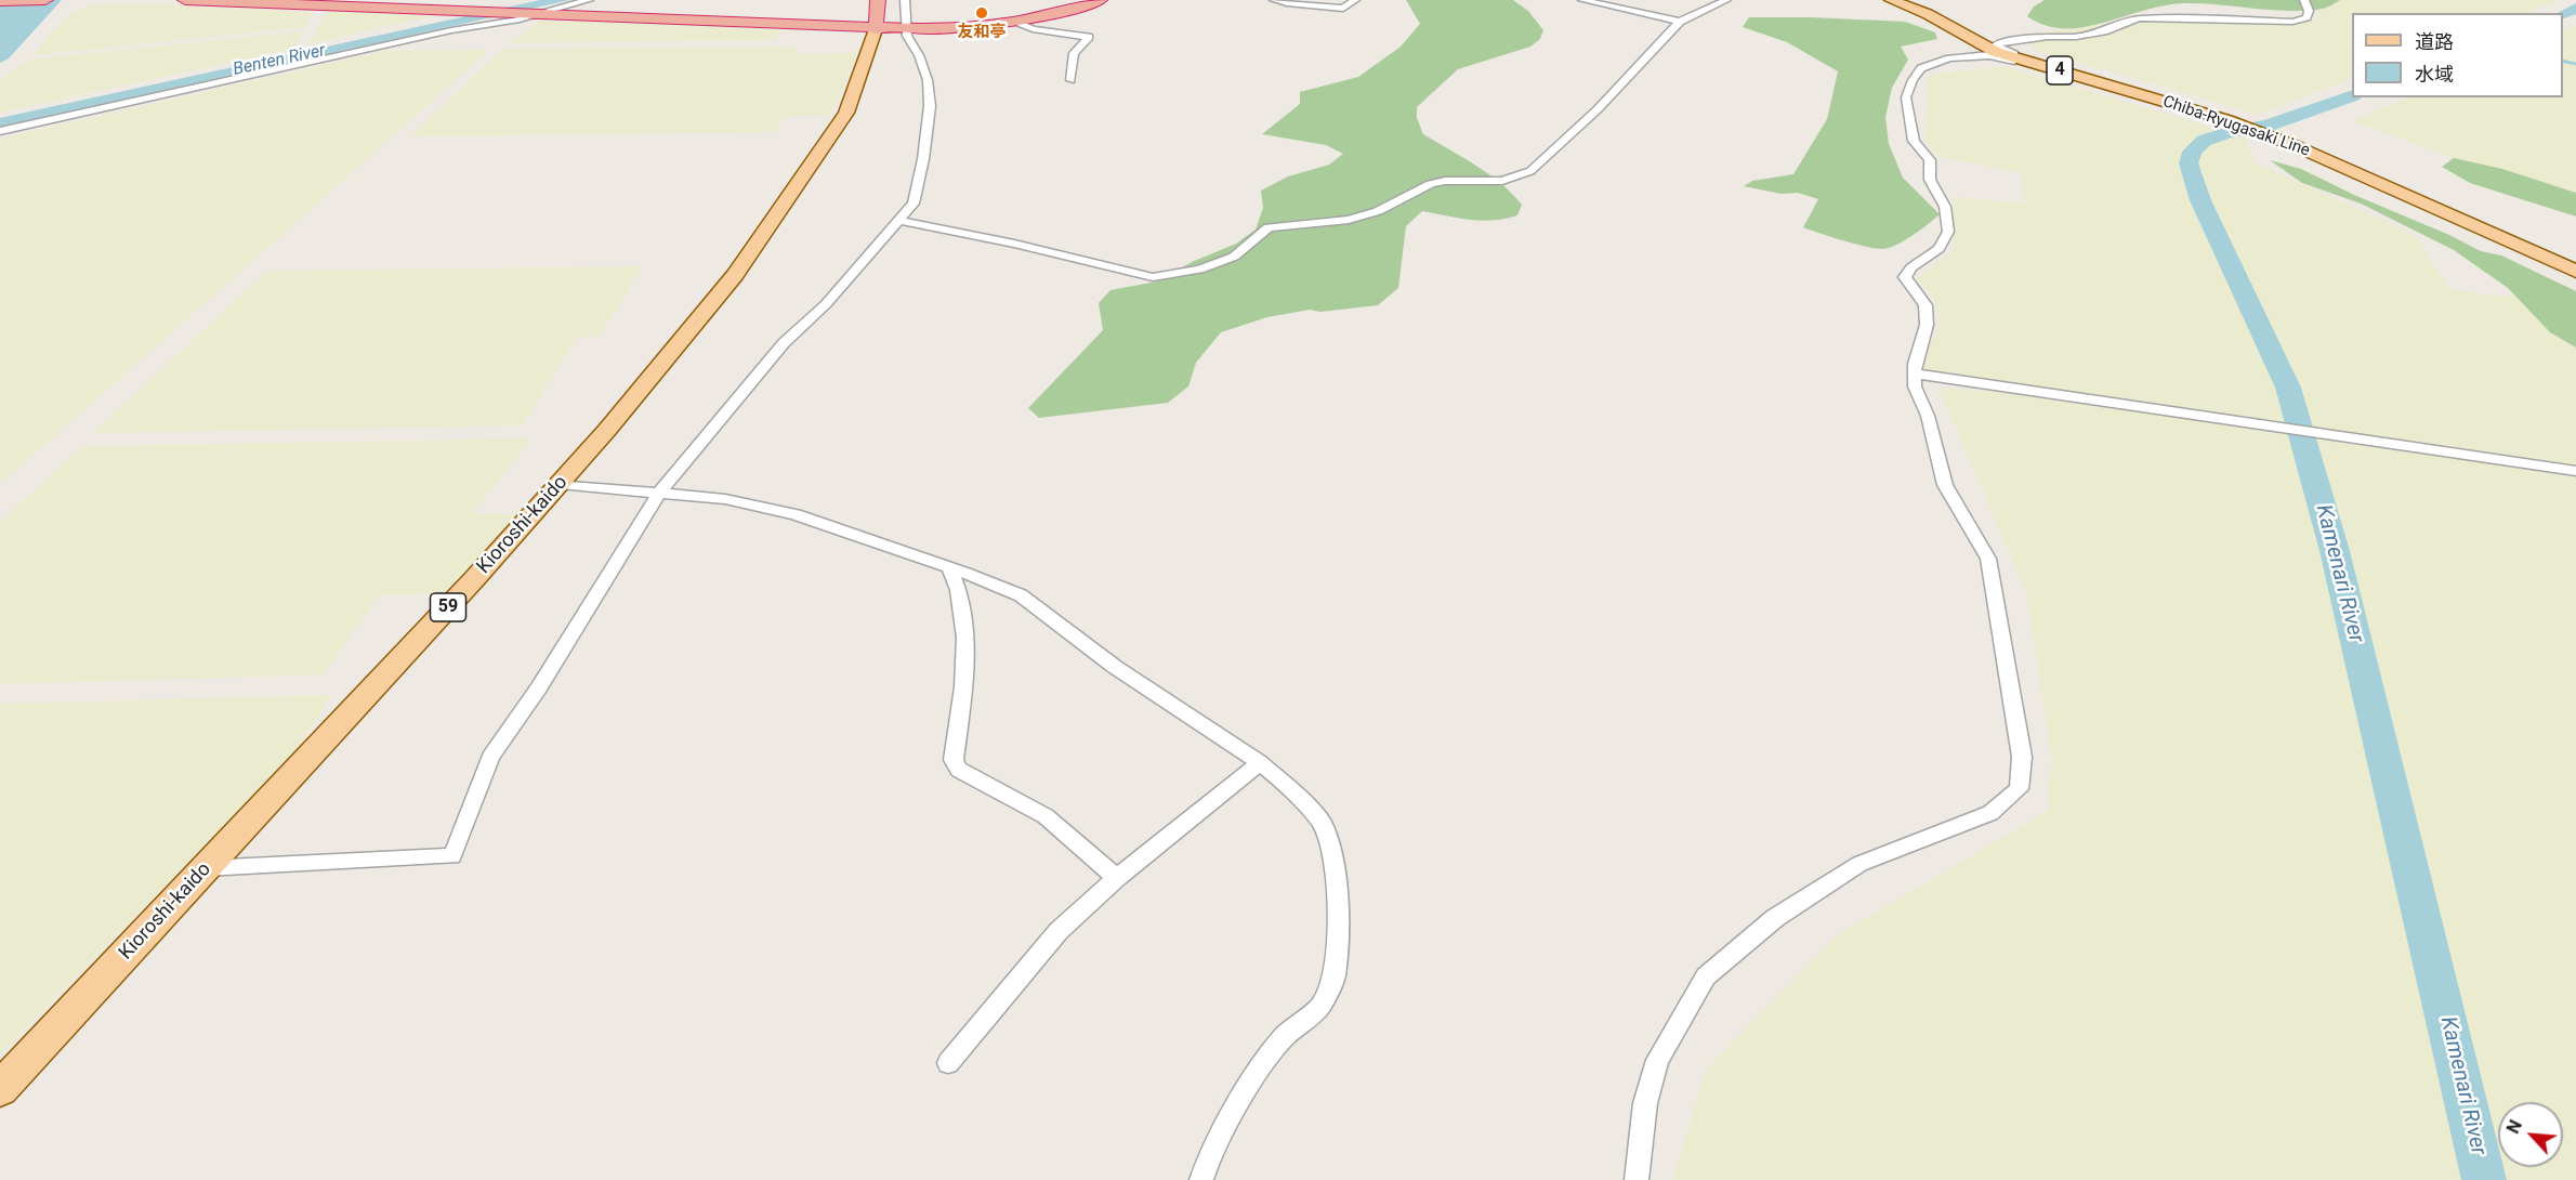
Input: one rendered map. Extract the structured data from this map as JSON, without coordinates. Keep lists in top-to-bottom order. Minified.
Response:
{"streets":{"main road":["4","Chiba-Ryugasaki Line","Kioroshi-kaido","59"]},"water":["Benten River","Kamenari River"],"places":["友和亭"],"legend":["道路","水域"],"north":"top left"}
